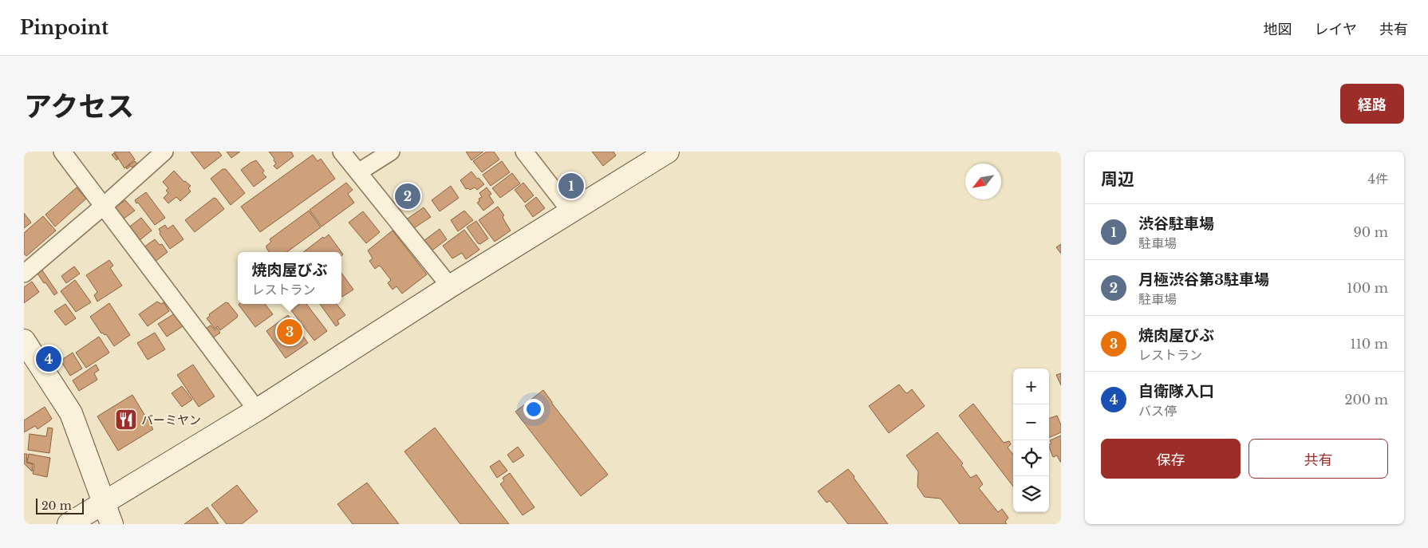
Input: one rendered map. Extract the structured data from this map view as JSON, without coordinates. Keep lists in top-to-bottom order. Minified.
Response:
{"places":{"restaurant":["バーミヤン"]},"scale_bar":"20 m","north":"bottom left","page":{"header":"Pinpoint","nav":["地図","レイヤ","共有"],"title":"アクセス","buttons":["経路",["保存","共有"]],"heading":["周辺","4件"],"pins":["1","2","3","4"],"list":[{"mark":"1","name":"渋谷駐車場","note":"駐車場","value":"90 m"},{"mark":"2","name":"月極渋谷第3駐車場","note":"駐車場","value":"100 m"},{"mark":"3","name":"焼肉屋びぶ","note":"レストラン","value":"110 m"},{"mark":"4","name":"自衛隊入口","note":"バス停","value":"200 m"}],"popup":["焼肉屋びぶ","レストラン"],"map_buttons":["+","−"],"scale":"20 m"}}
